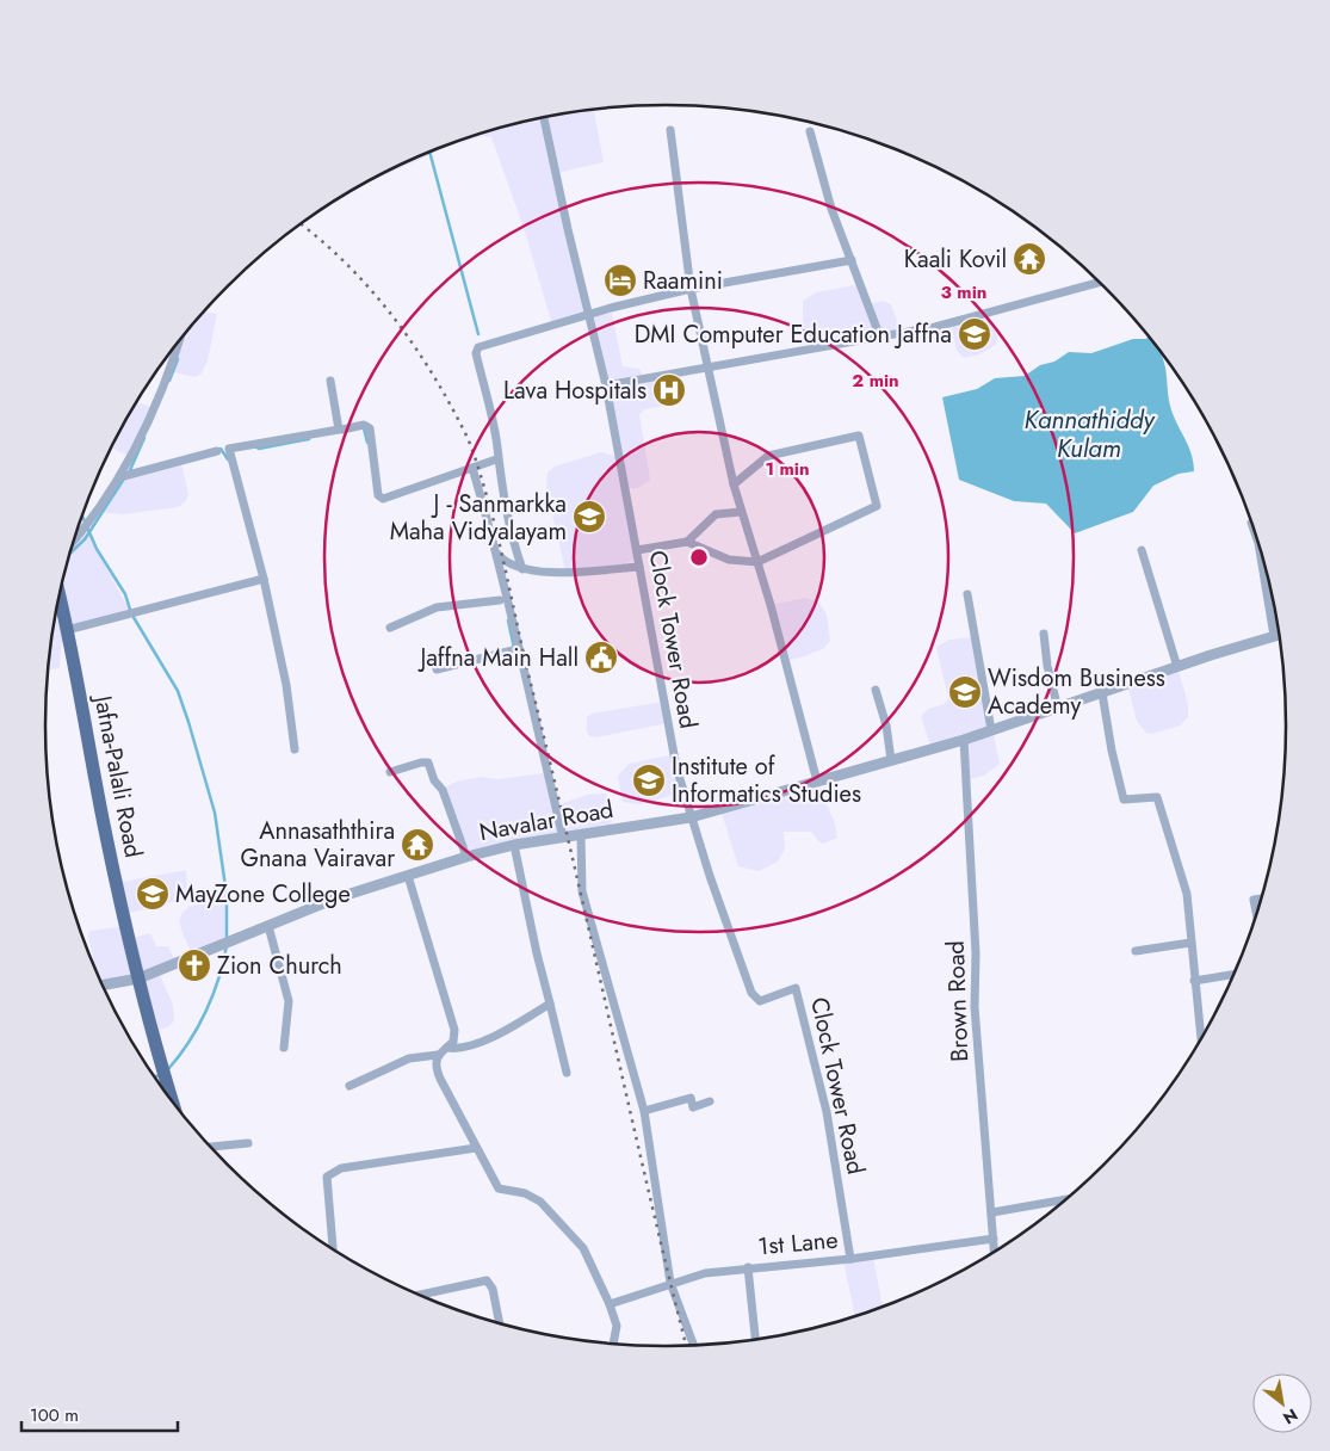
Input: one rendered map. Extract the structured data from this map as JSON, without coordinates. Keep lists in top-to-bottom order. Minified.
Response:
{"streets":{"main road":["Jafna-Palali Road"],"street":["Clock Tower Road","Navalar Road","Brown Road","1st Lane"]},"crossings":[["Clock Tower Road","Navalar Road"],["Clock Tower Road","1st Lane"],["Jafna-Palali Road","Navalar Road"],["Navalar Road","Brown Road"],["Brown Road","1st Lane"]],"water":["Kannathiddy Kulam"],"places":{"temple":["Kaali Kovil","Annasaththira Gnana Vairavar"],"hotel":["Raamini"],"school or university":["DMI Computer Education Jaffna","J - Sanmarkka Maha Vidyalayam","Wisdom Business Academy","Institute of Informatics Studies","MayZone College"],"hospital":["Lava Hospitals"],"public building":["Jaffna Main Hall"],"church":["Zion Church"]},"scale_bar":"100 m","north":"bottom right","rings":["3 min","2 min","1 min"]}
